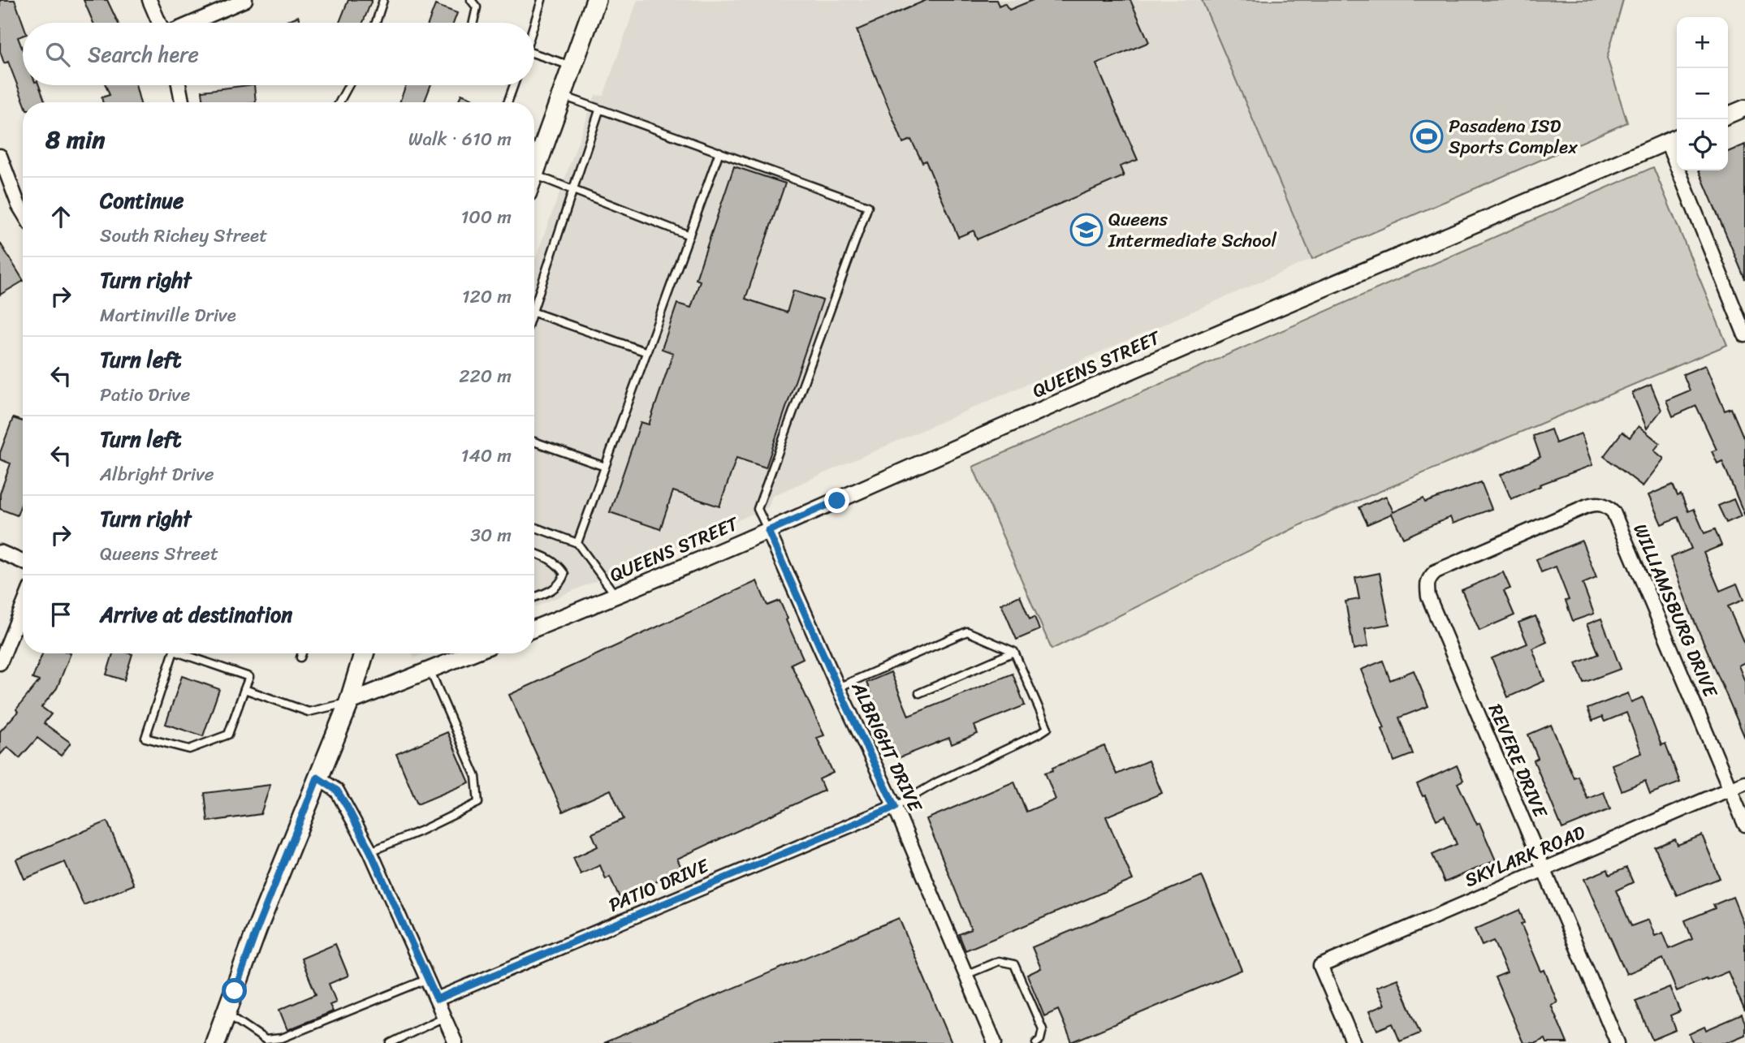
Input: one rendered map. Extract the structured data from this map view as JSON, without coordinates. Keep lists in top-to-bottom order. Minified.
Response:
{"streets":{"street":["QUEENS STREET","WILLIAMSBURG DRIVE","ALBRIGHT DRIVE","REVERE DRIVE","SKYLARK ROAD","PATIO DRIVE"]},"crossings":[["QUEENS STREET","ALBRIGHT DRIVE"],["WILLIAMSBURG DRIVE","REVERE DRIVE"],["WILLIAMSBURG DRIVE","SKYLARK ROAD"],["ALBRIGHT DRIVE","PATIO DRIVE"],["REVERE DRIVE","SKYLARK ROAD"]],"places":{"sports":["Pasadena ISD Sports Complex"],"school or university":["Queens Intermediate School"]},"page":{"map_buttons":["+","−"],"search":"Search here","heading":["8 min","Walk · 610 m"],"list":[["Continue","South Richey Street","100 m"],["Turn right","Martinville Drive","120 m"],["Turn left","Patio Drive","220 m"],["Turn left","Albright Drive","140 m"],["Turn right","Queens Street","30 m"],"Arrive at destination"]}}
